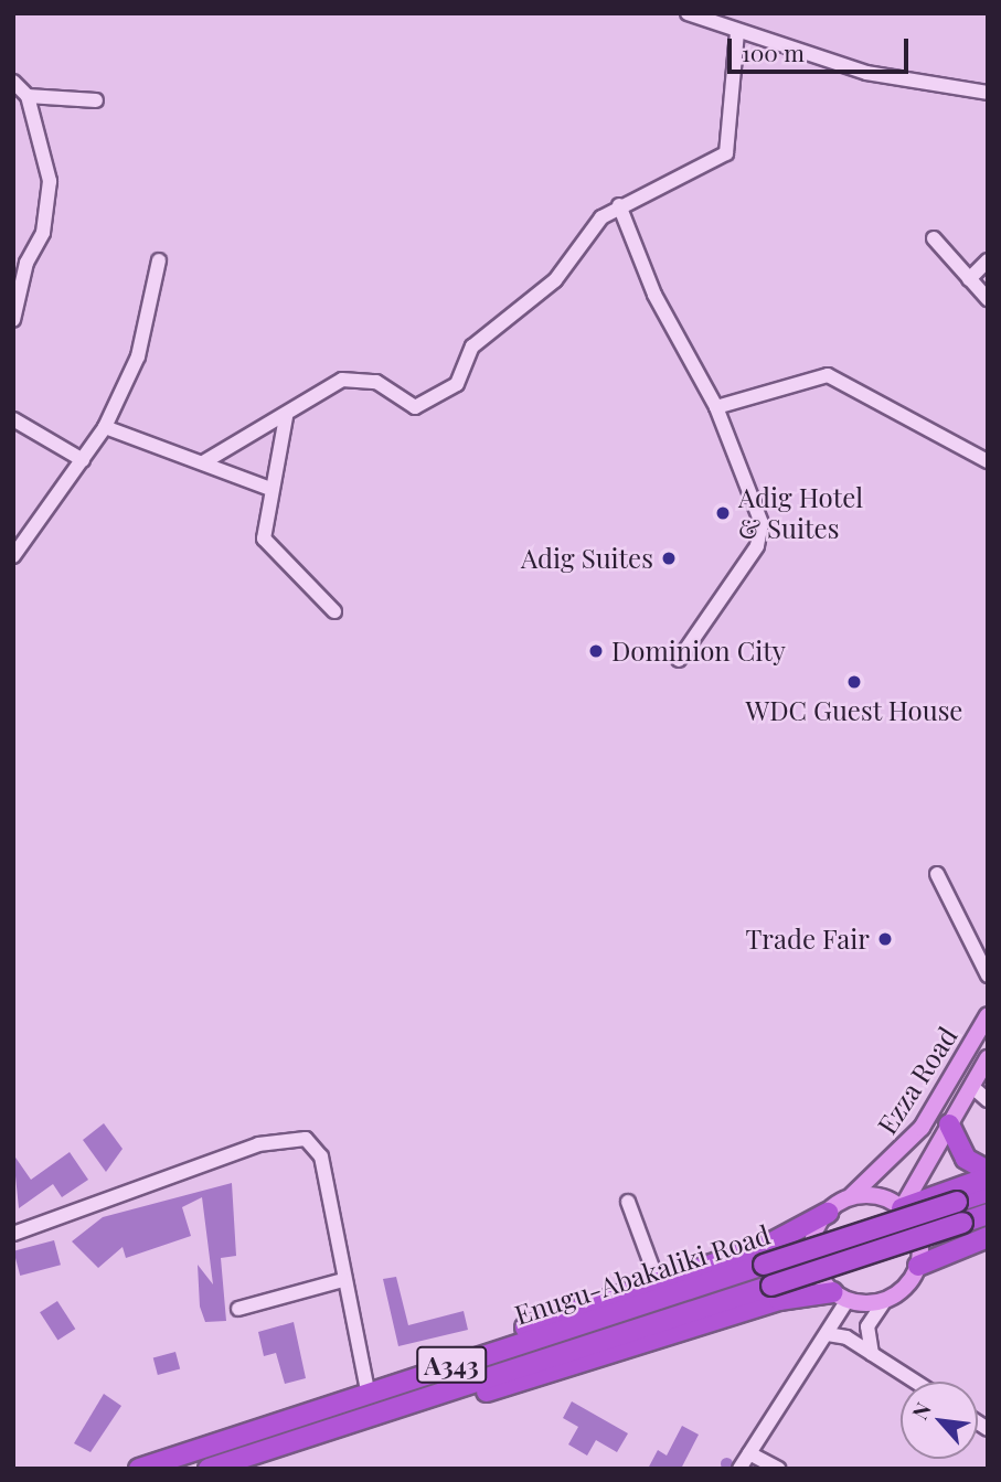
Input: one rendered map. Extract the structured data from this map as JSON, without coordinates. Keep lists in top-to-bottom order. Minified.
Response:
{"streets":{"highway":["Enugu-Abakaliki Road","A343"],"main road":["Ezza Road"]},"places":["Adig Hotel & Suites","Adig Suites","Dominion City","WDC Guest House","Trade Fair"],"scale_bar":"100 m","north":"top left"}
